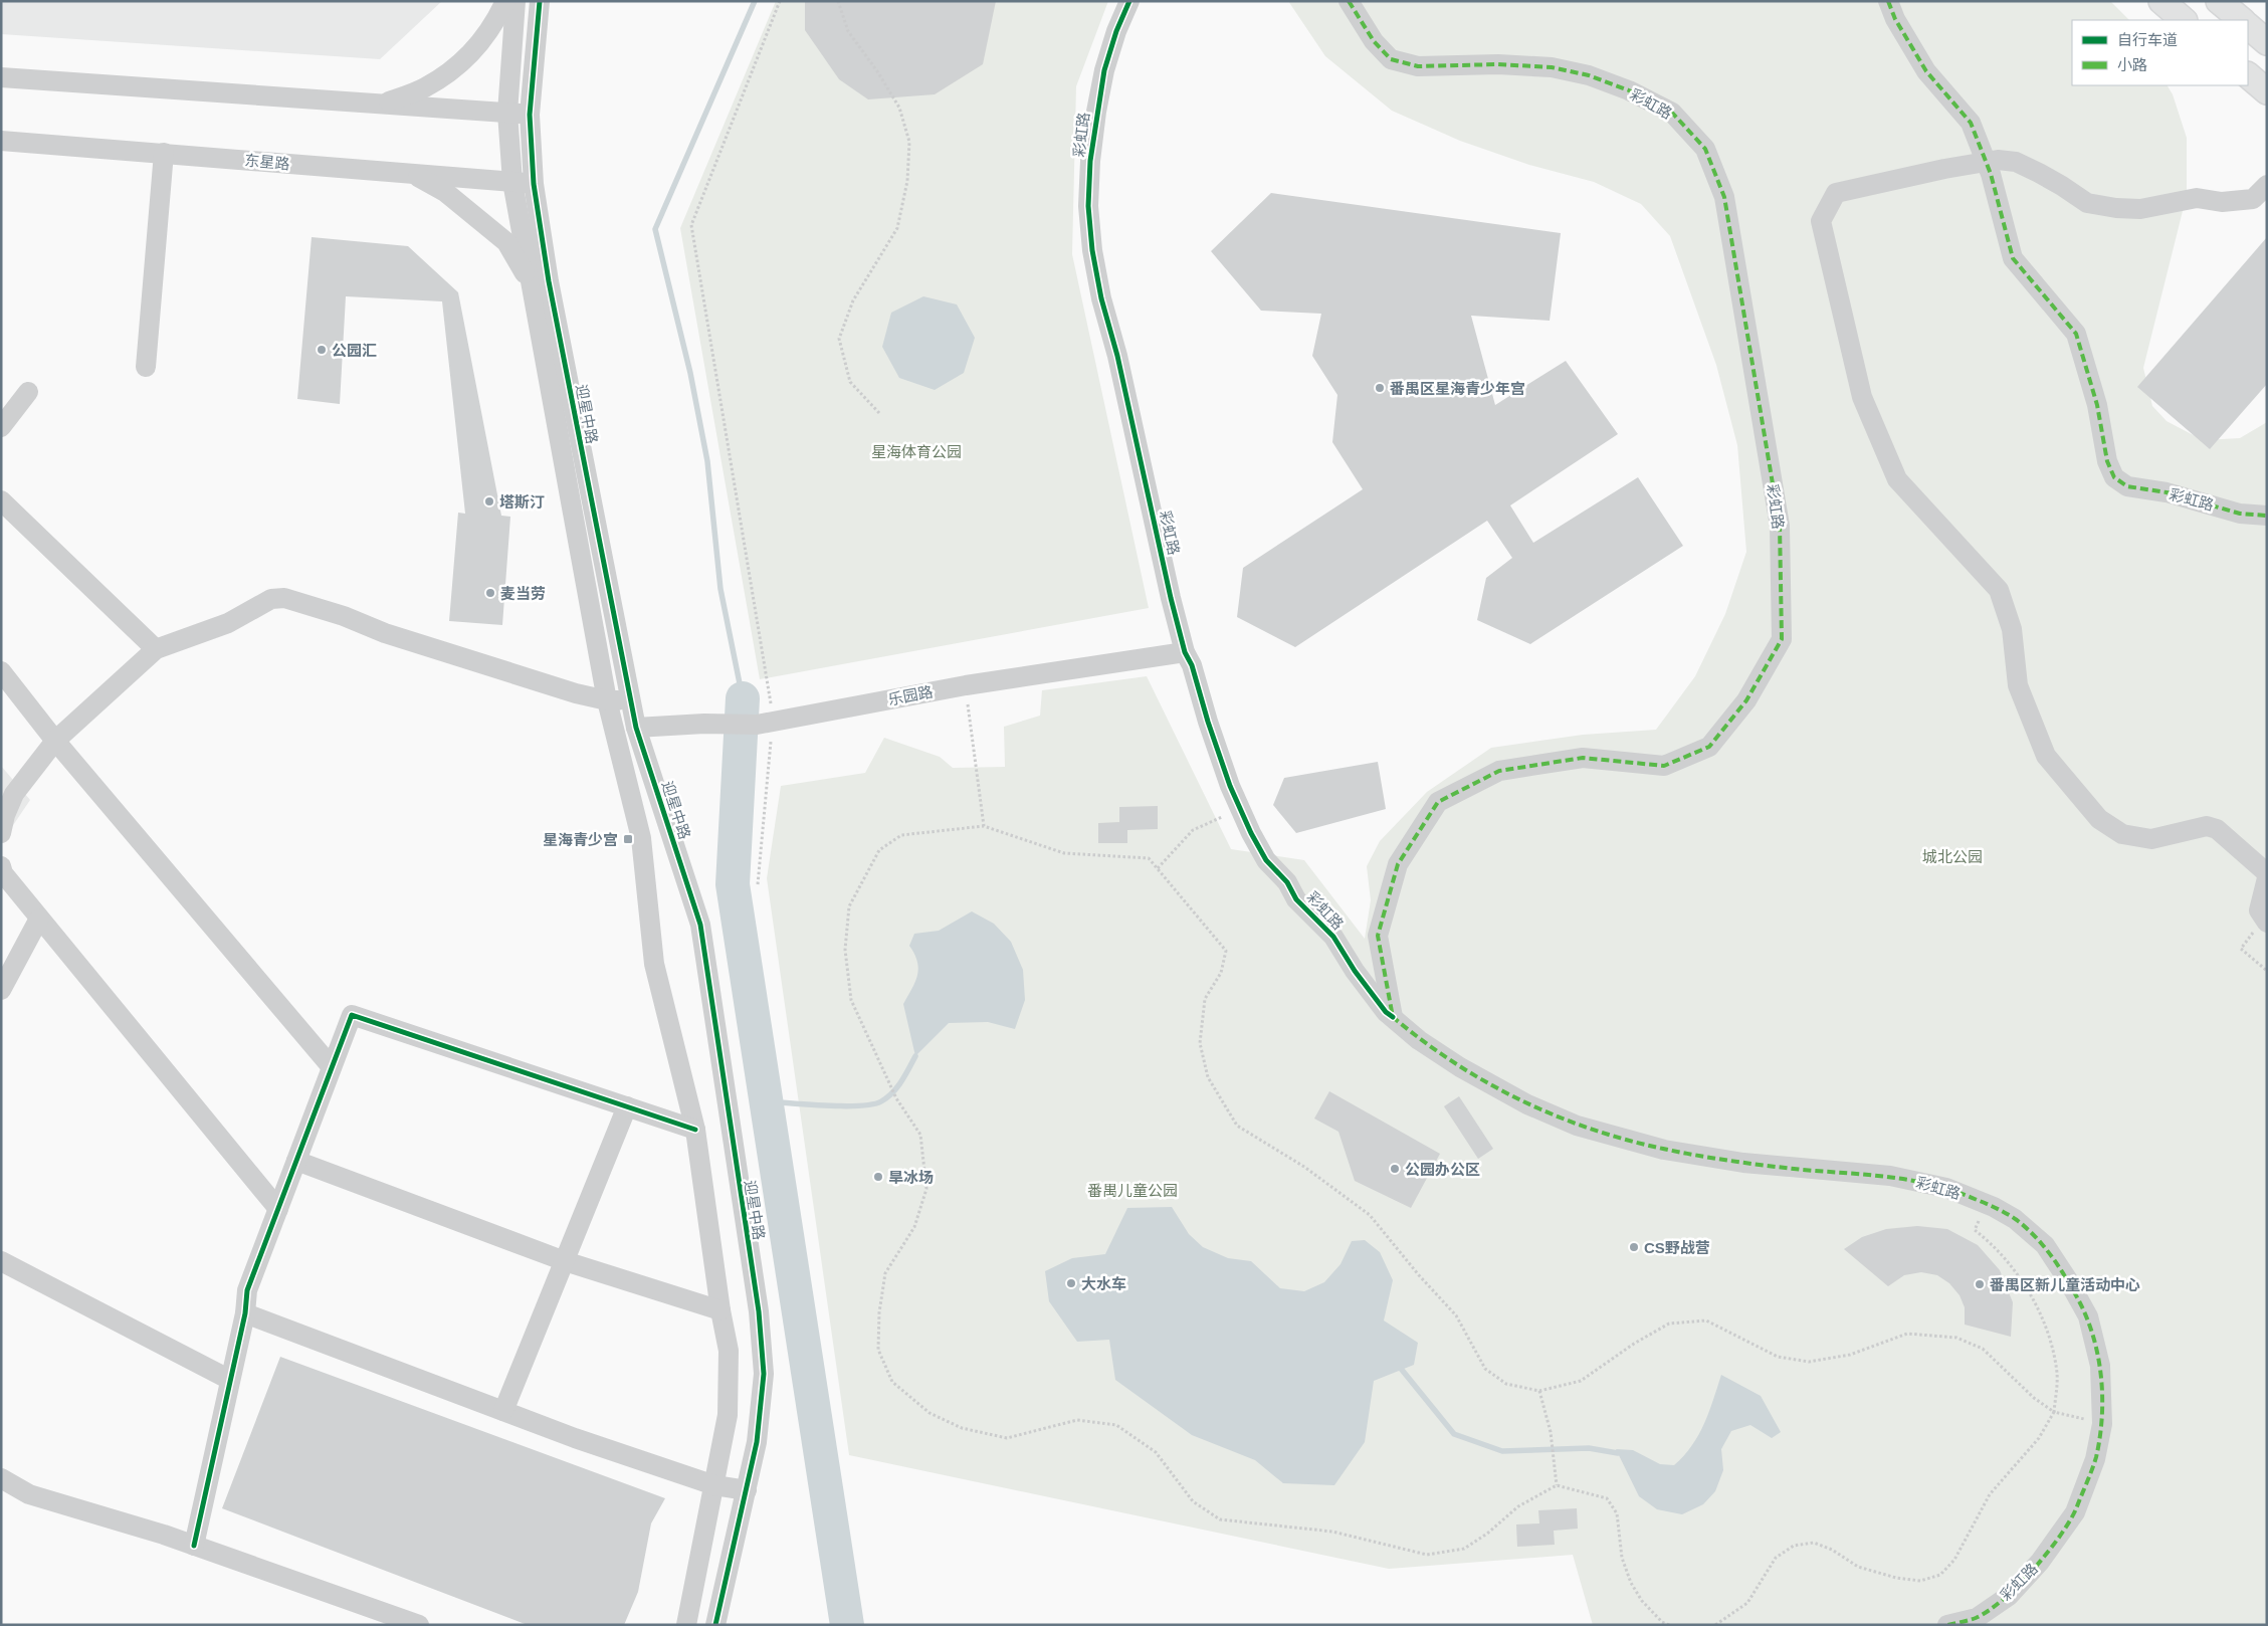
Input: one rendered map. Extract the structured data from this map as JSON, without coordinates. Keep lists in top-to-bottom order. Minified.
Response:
{"streets":{"street":["彩虹路","东星路","迎星中路","乐园路"]},"crossings":[["彩虹路","乐园路"],["东星路","迎星中路"],["迎星中路","乐园路"]],"parks":["星海体育公园","城北公园","番禺儿童公园"],"places":{"other":["公园汇","番禺区星海青少年宫","塔斯汀","麦当劳","公园办公区","旱冰场","CS野战营","大水车","番禺区新儿童活动中心"],"transit":["星海青少宫"]},"legend":["自行车道","小路"]}
